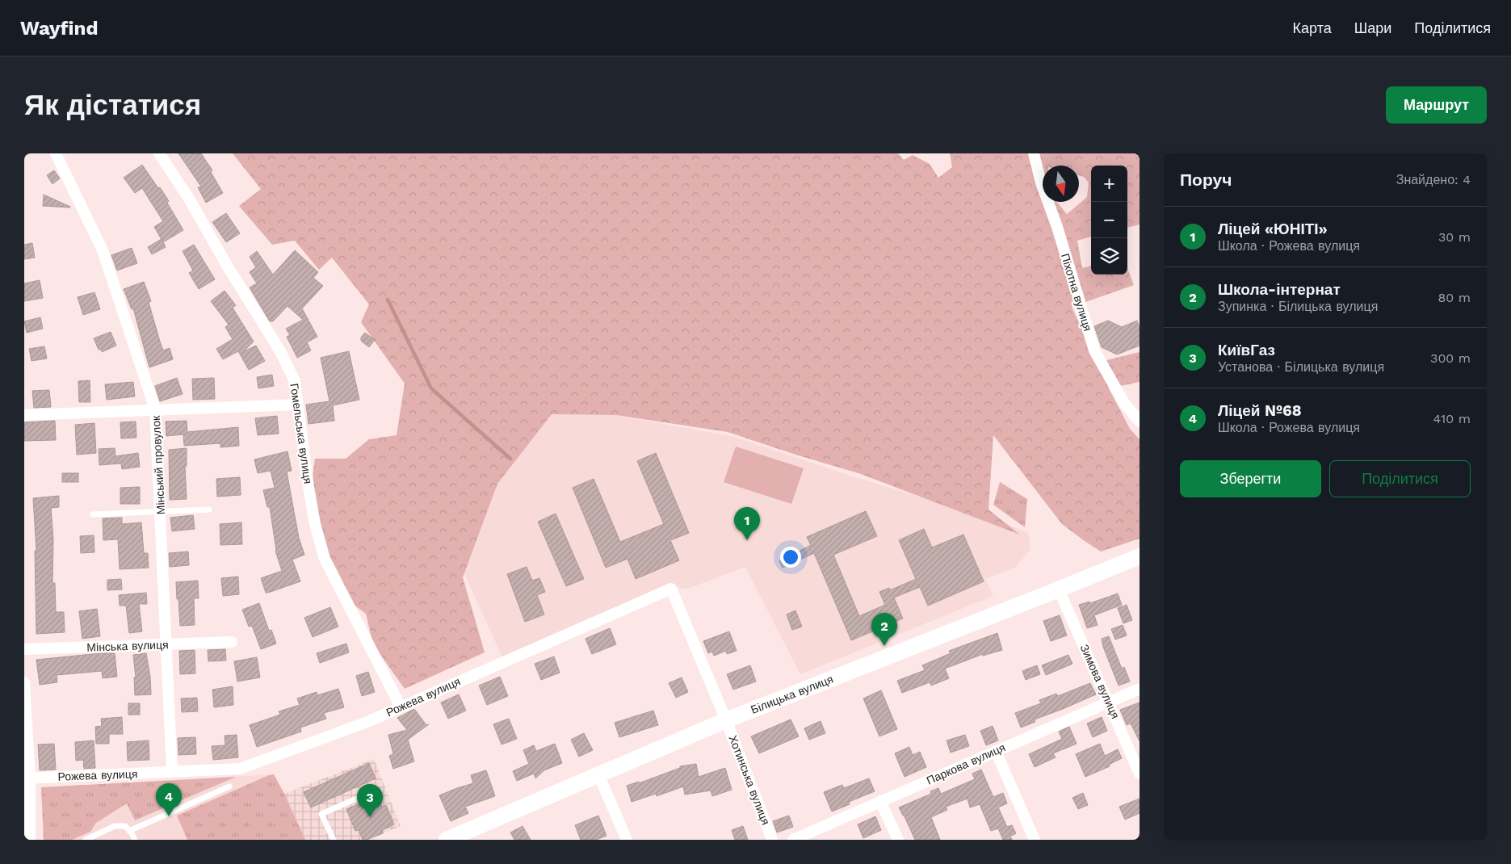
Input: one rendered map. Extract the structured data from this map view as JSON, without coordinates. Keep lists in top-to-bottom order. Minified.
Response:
{"streets":{"main road":["Білицька вулиця"],"street":["Піхотна вулиця","Гомельська вулиця","Мінський провулок","Мінська вулиця","Зимова вулиця","Рожева вулиця","Паркова вулиця","Хотинська вулиця"]},"crossings":[["Гомельська вулиця","Рожева вулиця"],["Мінський провулок","Мінська вулиця"],["Мінський провулок","Рожева вулиця"],["Зимова вулиця","Білицька вулиця"],["Зимова вулиця","Паркова вулиця"],["Білицька вулиця","Рожева вулиця"],["Білицька вулиця","Хотинська вулиця"],["Рожева вулиця","Хотинська вулиця"]],"north":"bottom","page":{"header":"Wayfind","nav":["Карта","Шари","Поділитися"],"buttons":["Маршрут",["Зберегти","Поділитися"]],"title":"Як дістатися","heading":["Поруч","Знайдено: 4"],"map_buttons":["+","−"],"list":[{"mark":"1","name":"Ліцей «ЮНІТІ»","note":"Школа · Рожева вулиця","value":"30 m"},{"mark":"2","name":"Школа-інтернат","note":"Зупинка · Білицька вулиця","value":"80 m"},{"mark":"3","name":"КиївГаз","note":"Установа · Білицька вулиця","value":"300 m"},{"mark":"4","name":"Ліцей №68","note":"Школа · Рожева вулиця","value":"410 m"}],"pins":["1","2","4","3"]}}
